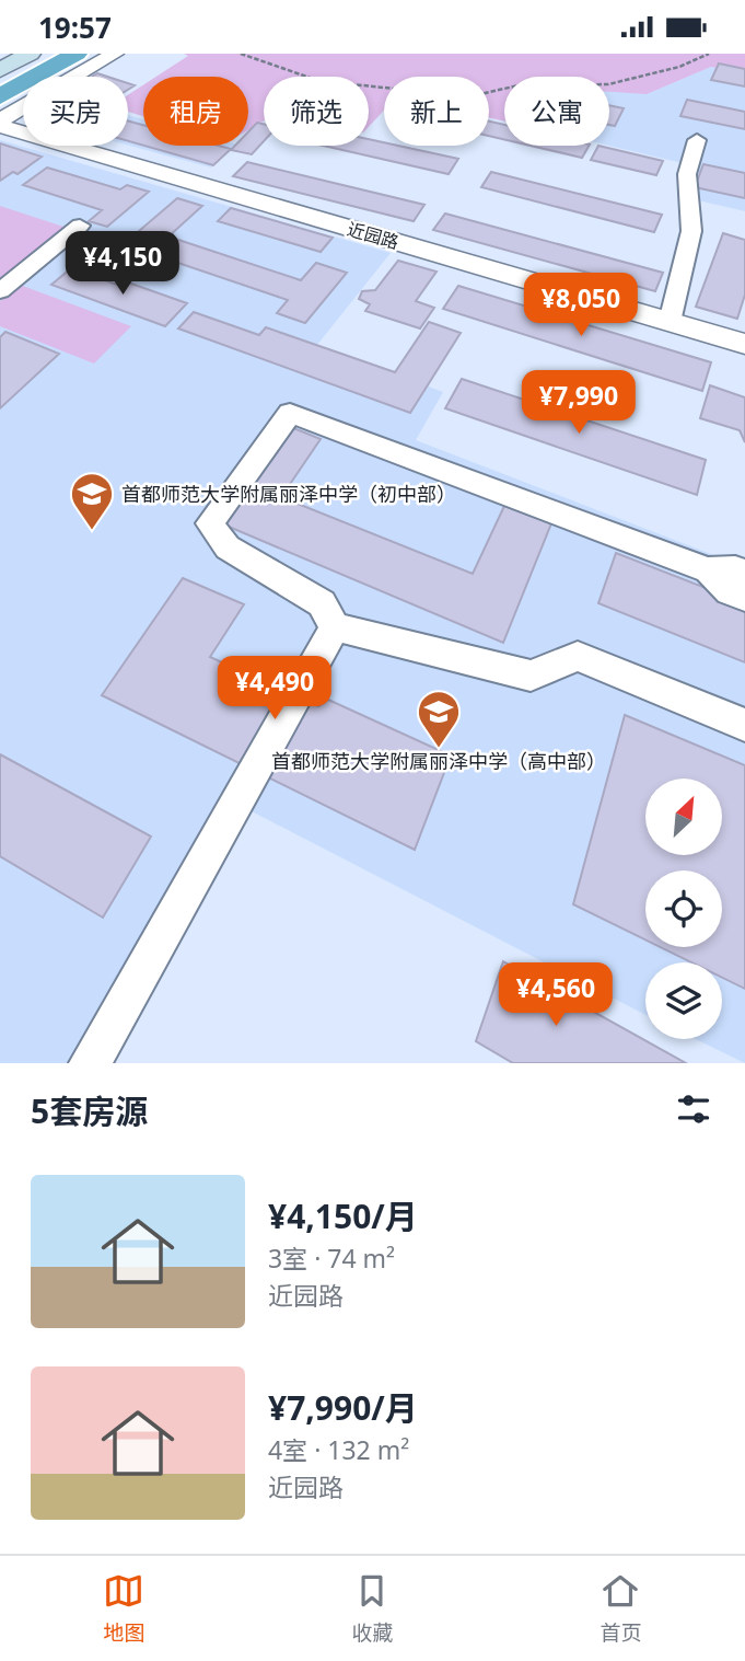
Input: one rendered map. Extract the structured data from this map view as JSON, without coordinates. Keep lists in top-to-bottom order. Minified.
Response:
{"streets":{"street":["近园路"]},"places":{"school or university":["首都师范大学附属丽泽中学（初中部）","首都师范大学附属丽泽中学（高中部）"]},"north":"top right","page":{"status":"19:57","chip":["买房","租房","筛选","新上","公寓"],"price":["¥4,150","¥8,050","¥7,990","¥4,490","¥4,560"],"heading":"5套房源","list":[{"name":"¥4,150/月","note":"3室 · 74 m² · 近园路"},{"name":"¥7,990/月","note":"4室 · 132 m² · 近园路"}],"tabs":["地图","收藏","首页"]}}
